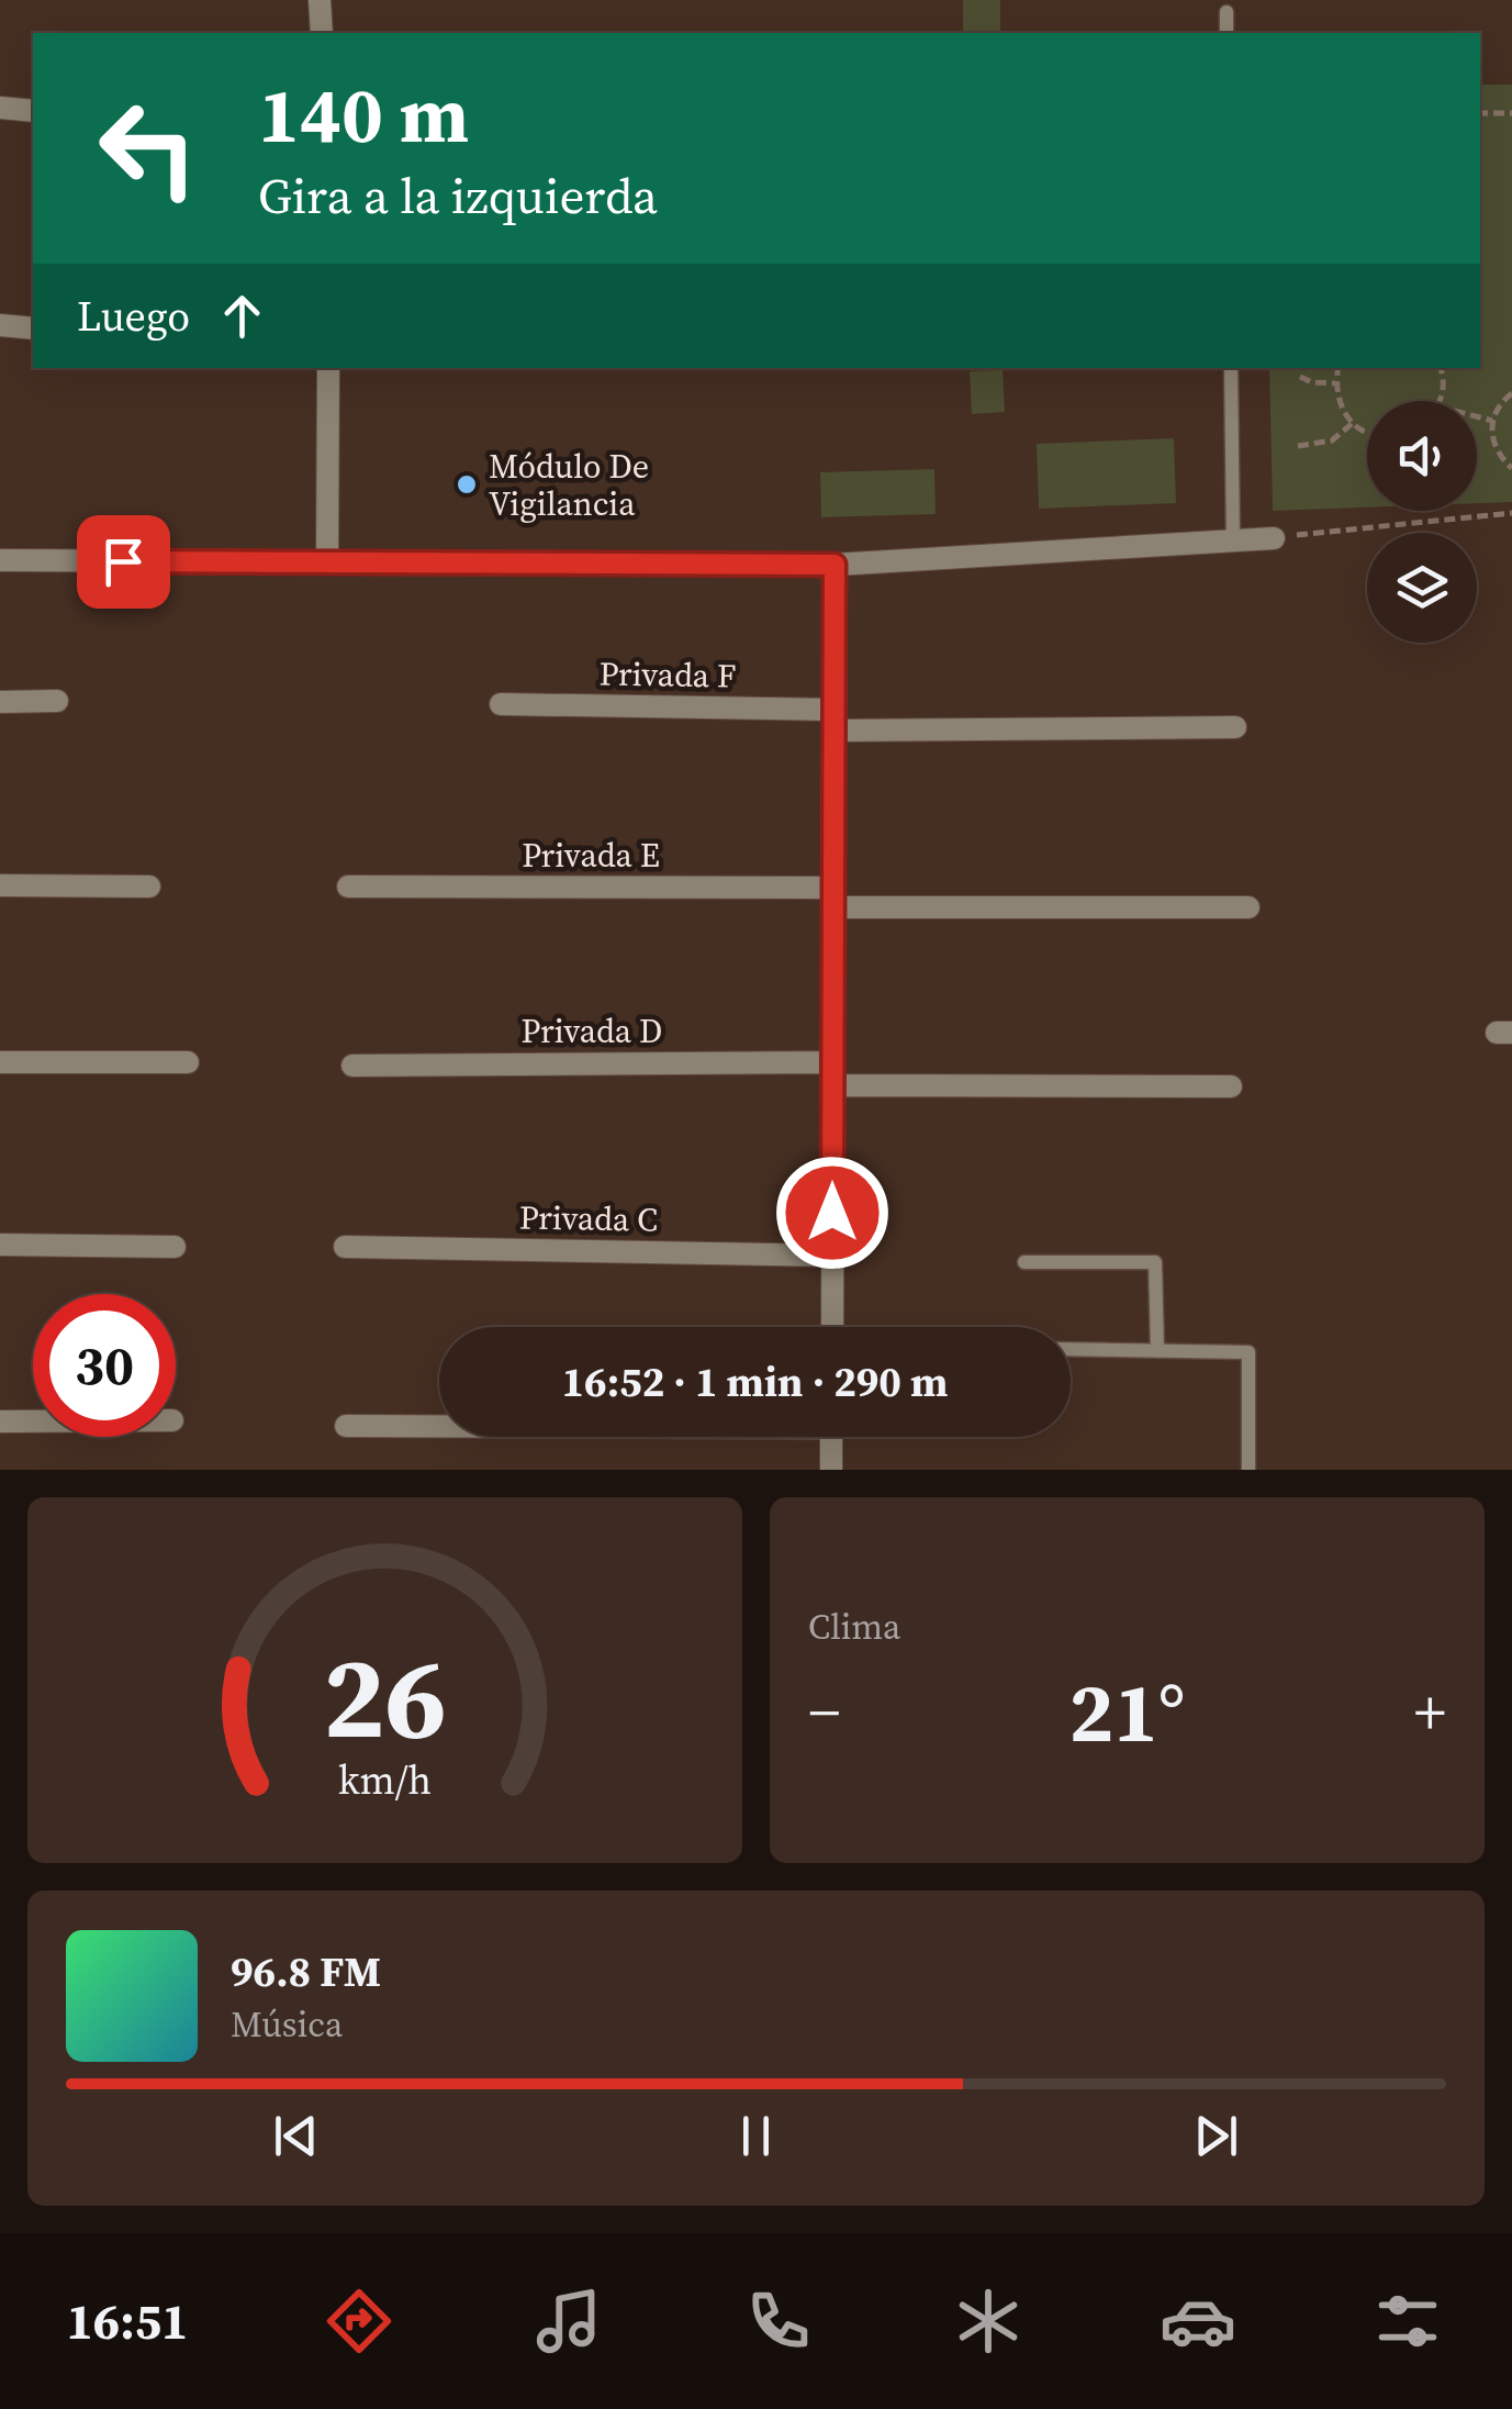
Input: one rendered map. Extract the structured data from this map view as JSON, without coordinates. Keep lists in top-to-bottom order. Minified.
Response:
{"streets":{"street":["Privada F","Privada E","Privada D","Privada C"]},"places":["Módulo De Vigilancia"],"page":{"turn":["140 m","Gira a la izquierda"],"then":"Luego","limit":"30","trip":"16:52 · 1 min · 290 m","tile":"Clima","heat":["−","21°","+"],"song":["96.8 FM","Música"],"tabs":"16:51","gauge":["26","km/h"]}}
